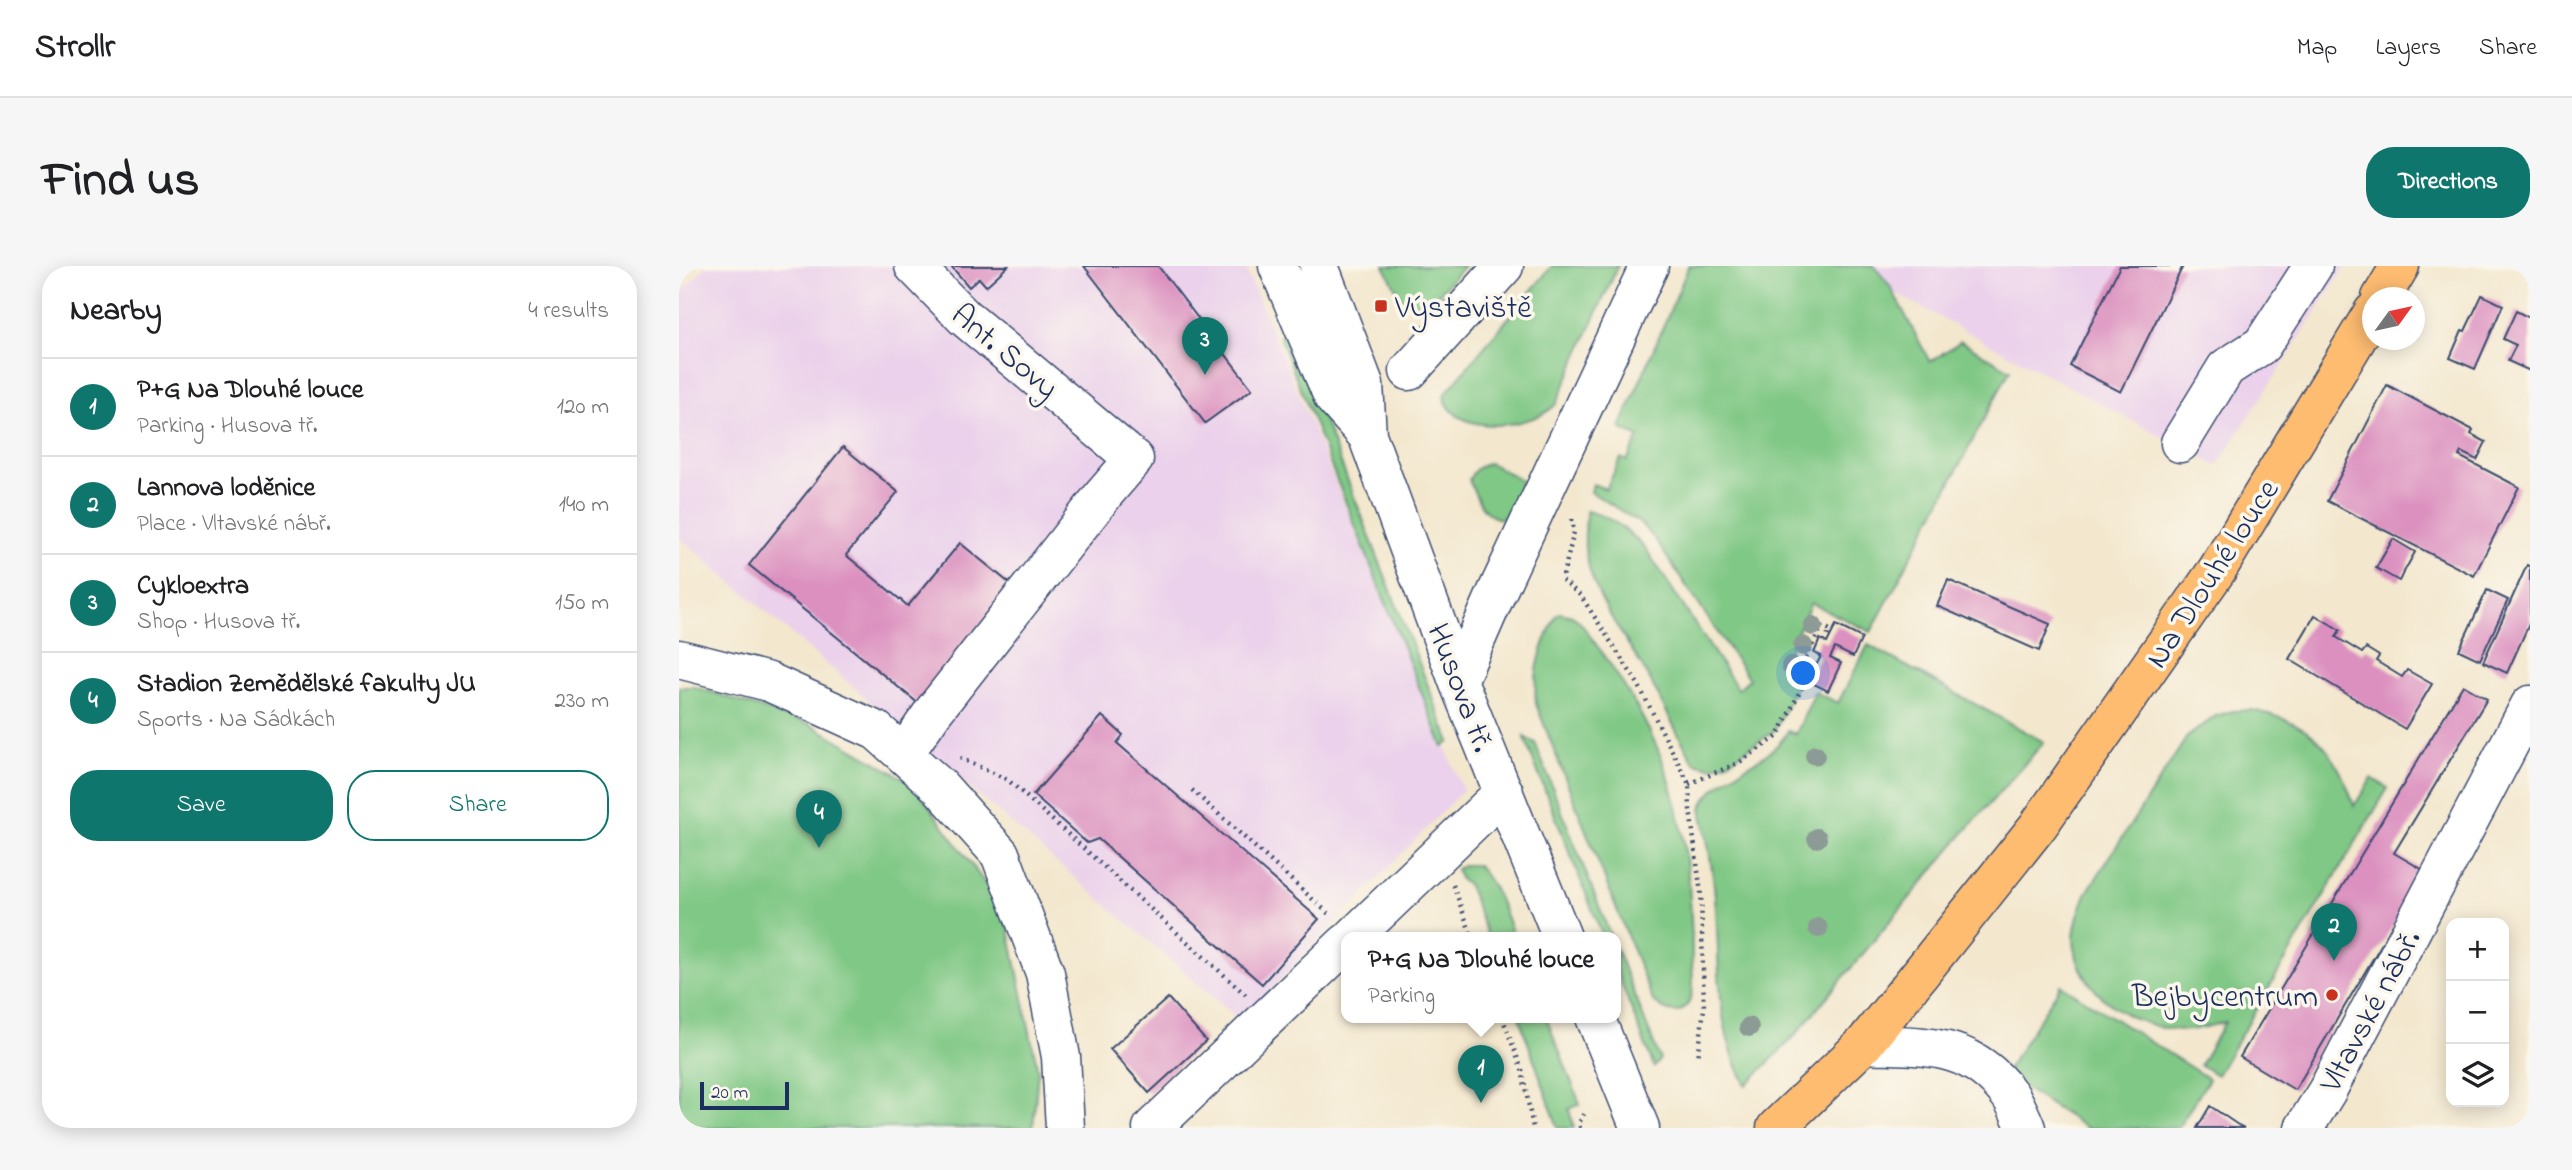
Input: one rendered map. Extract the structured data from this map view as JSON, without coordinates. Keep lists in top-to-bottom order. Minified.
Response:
{"streets":{"main road":["Na Dlouhé louce"],"street":["Ant. Sovy","Husova tř.","Vltavské nábř."]},"places":{"transit":["Výstaviště"],"other":["Bejbycentrum"]},"scale_bar":"20 m","north":"top right","page":{"header":"Strollr","nav":["Map","Layers","Share"],"title":"Find us","buttons":["Directions",["Save","Share"]],"heading":["Nearby","4 results"],"pins":["3","4","2","1"],"list":[{"mark":"1","name":"P+G Na Dlouhé louce","note":"Parking · Husova tř.","value":"120 m"},{"mark":"2","name":"Lannova loděnice","note":"Place · Vltavské nábř.","value":"140 m"},{"mark":"3","name":"Cykloextra","note":"Shop · Husova tř.","value":"150 m"},{"mark":"4","name":"Stadion Zemědělské fakulty JU","note":"Sports · Na Sádkách","value":"230 m"}],"map_buttons":["+","−"],"popup":["P+G Na Dlouhé louce","Parking"],"scale":"20 m"}}
